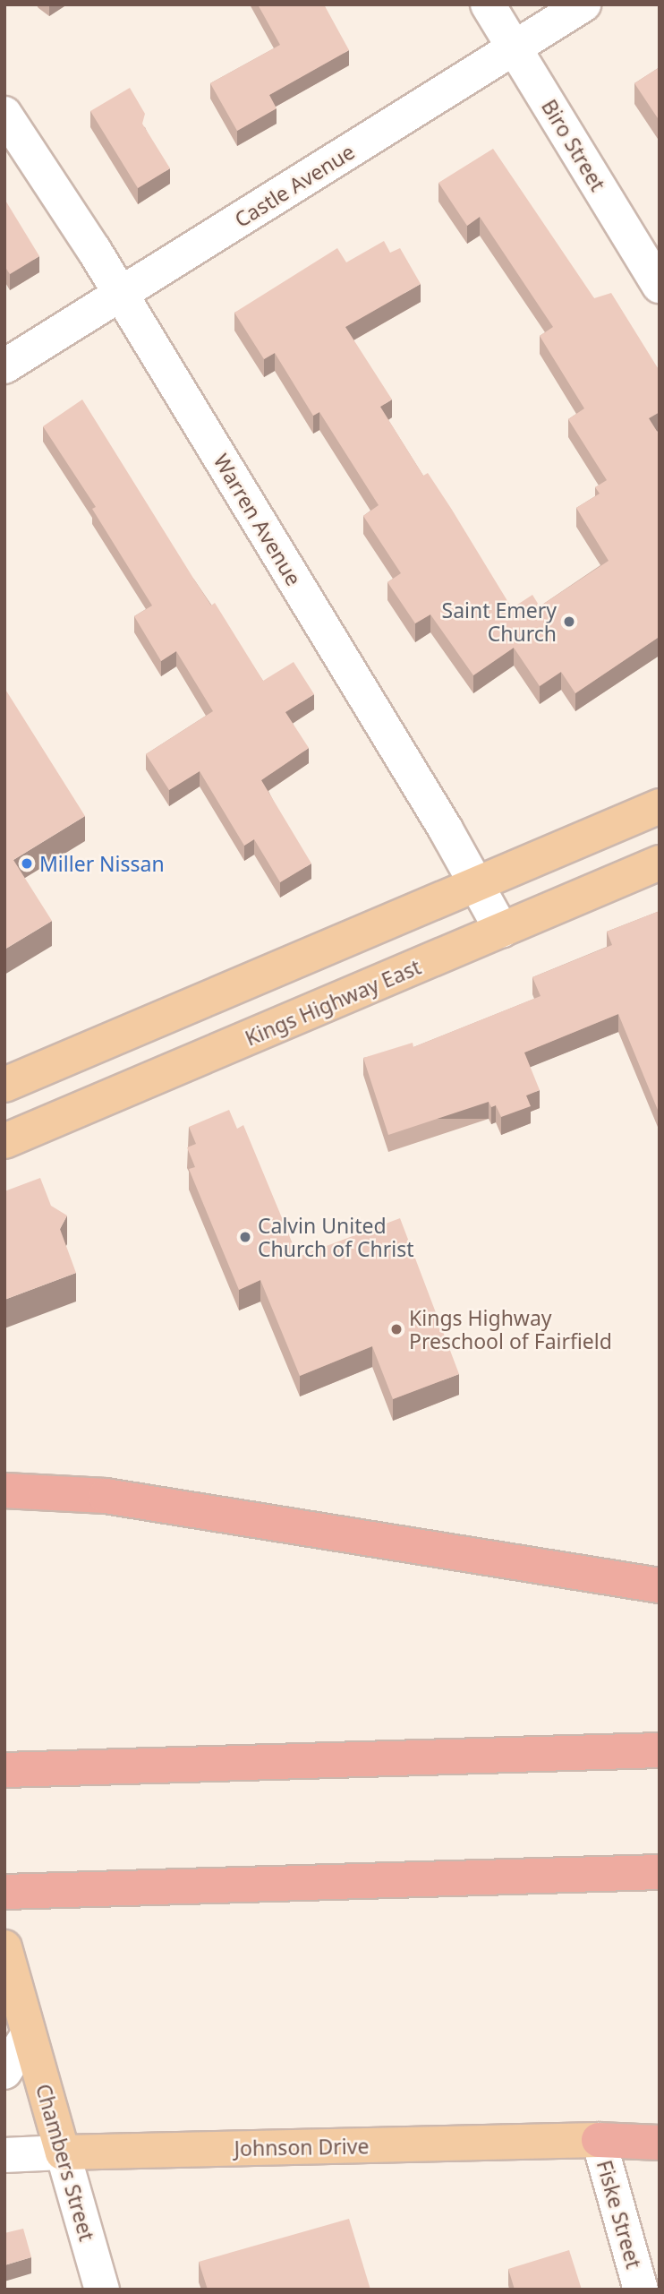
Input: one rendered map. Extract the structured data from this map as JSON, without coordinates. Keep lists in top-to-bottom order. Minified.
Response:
{"streets":{"main road":["Kings Highway East","Johnson Drive","Chambers Street"],"street":["Biro Street","Castle Avenue","Warren Avenue","Fiske Street"]},"crossings":[["Biro Street","Castle Avenue"],["Castle Avenue","Warren Avenue"],["Warren Avenue","Kings Highway East"],["Johnson Drive","Chambers Street"],["Johnson Drive","Fiske Street"]],"places":["Saint Emery Church","Miller Nissan","Calvin United Church of Christ","Kings Highway Preschool of Fairfield"]}
